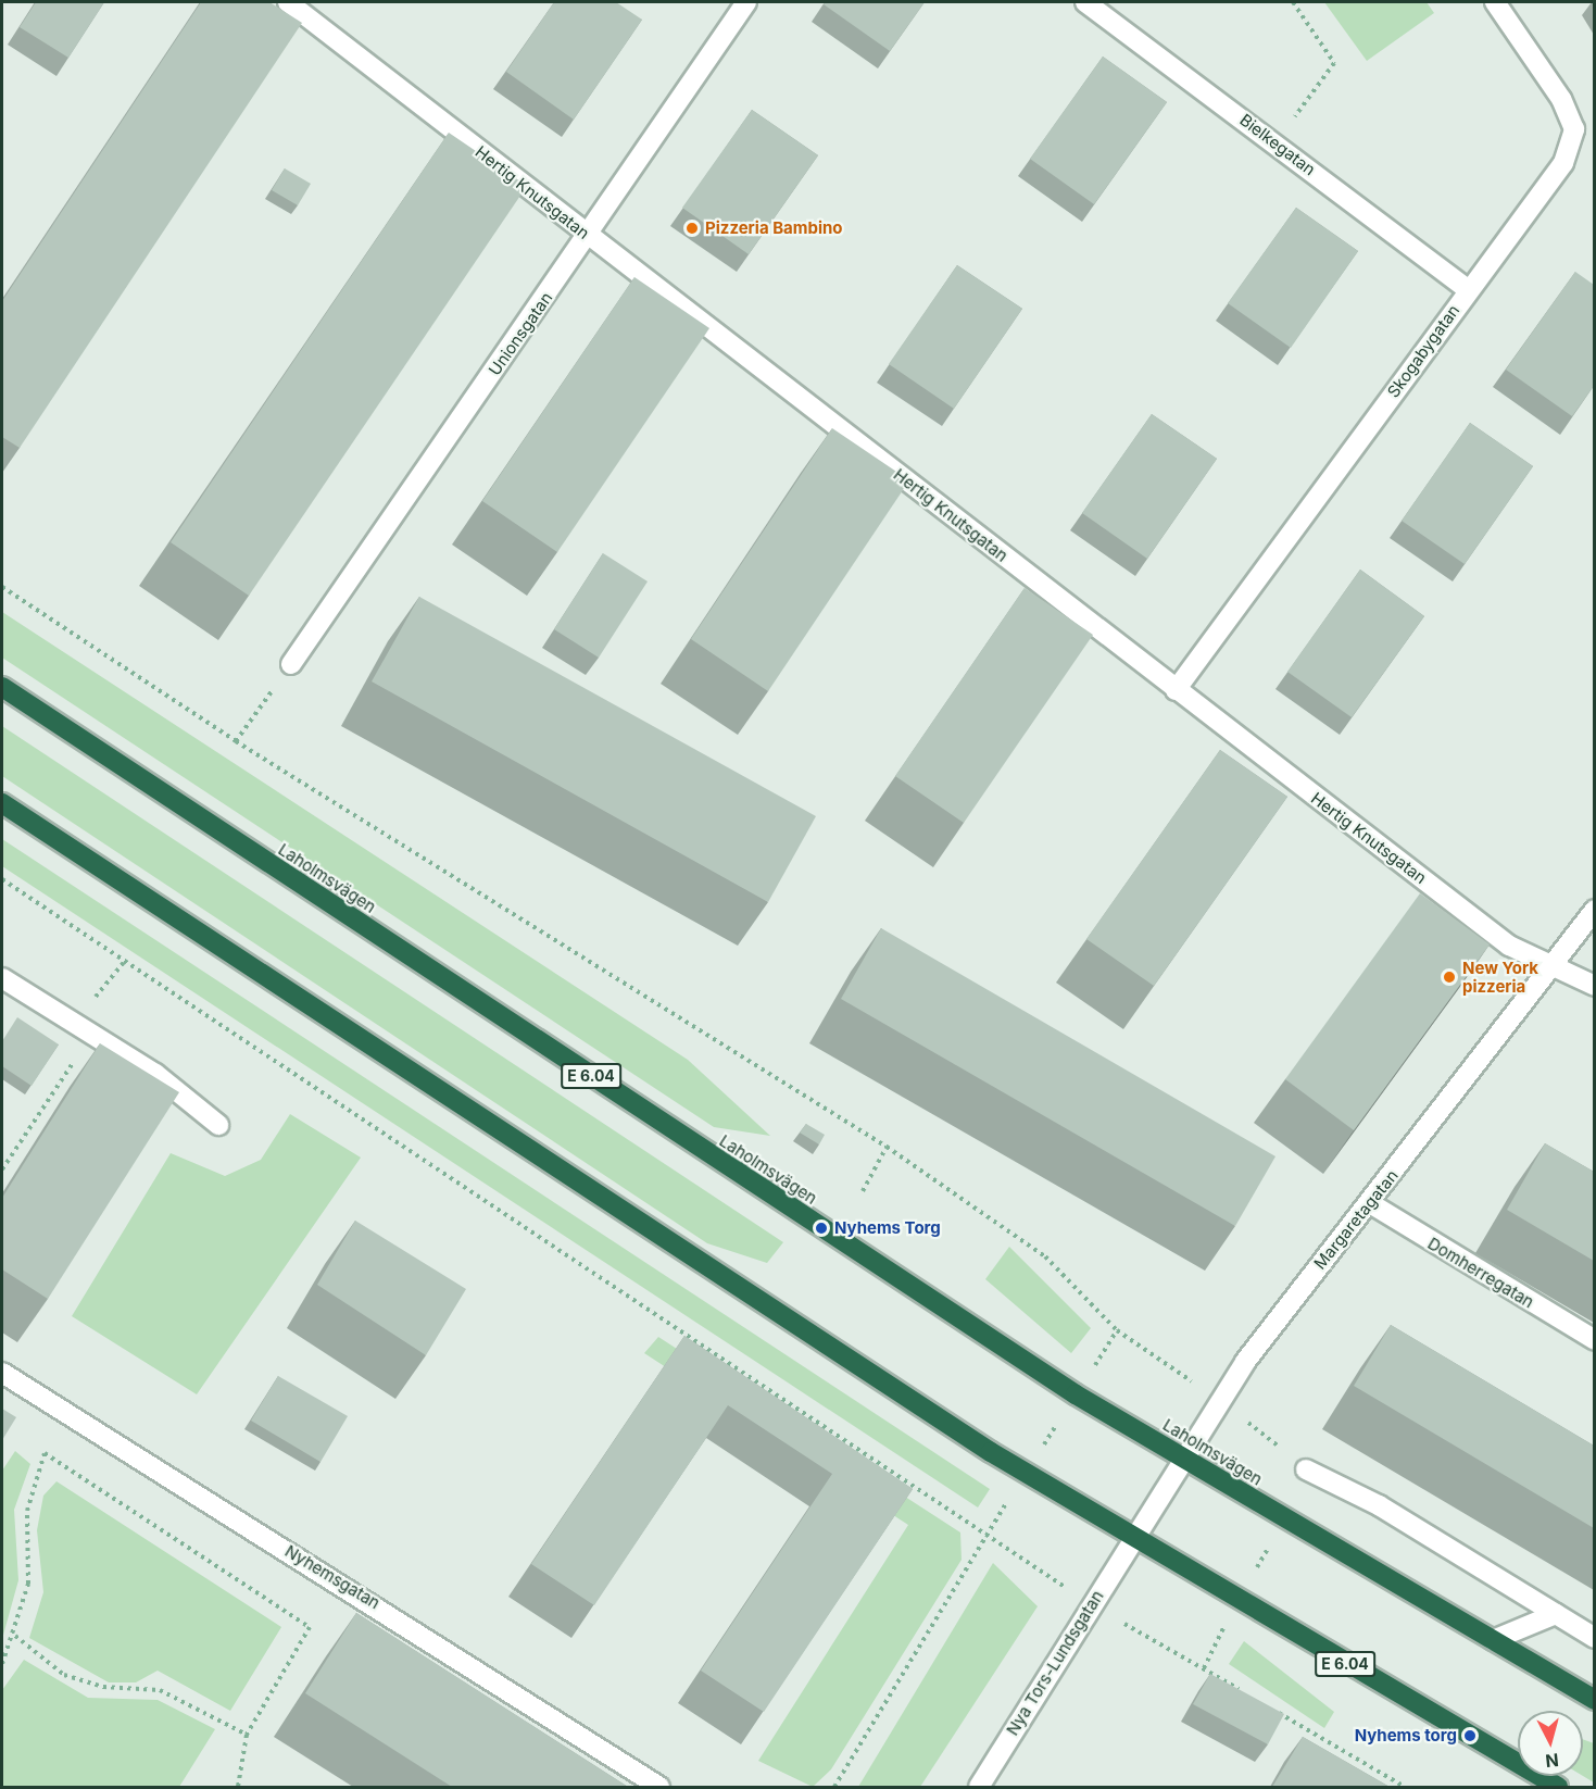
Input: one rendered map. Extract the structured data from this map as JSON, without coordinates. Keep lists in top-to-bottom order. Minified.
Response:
{"streets":{"highway":["Laholmsvägen","E 6.04"],"street":["Bielkegatan","Hertig Knutsgatan","Unionsgatan","Skogabygatan","Margaretagatan","Domherregatan","Nyhemsgatan","Nya Tors-Lundsgatan"]},"crossings":[["Bielkegatan","Skogabygatan"],["Hertig Knutsgatan","Unionsgatan"],["Hertig Knutsgatan","Skogabygatan"],["Hertig Knutsgatan","Margaretagatan"],["Laholmsvägen","Margaretagatan"],["E 6.04","Margaretagatan"],["E 6.04","Nya Tors-Lundsgatan"],["Margaretagatan","Domherregatan"],["Margaretagatan","Nya Tors-Lundsgatan"]],"places":["Pizzeria Bambino","New York pizzeria","Nyhems Torg","Nyhems torg"],"north":"bottom"}
